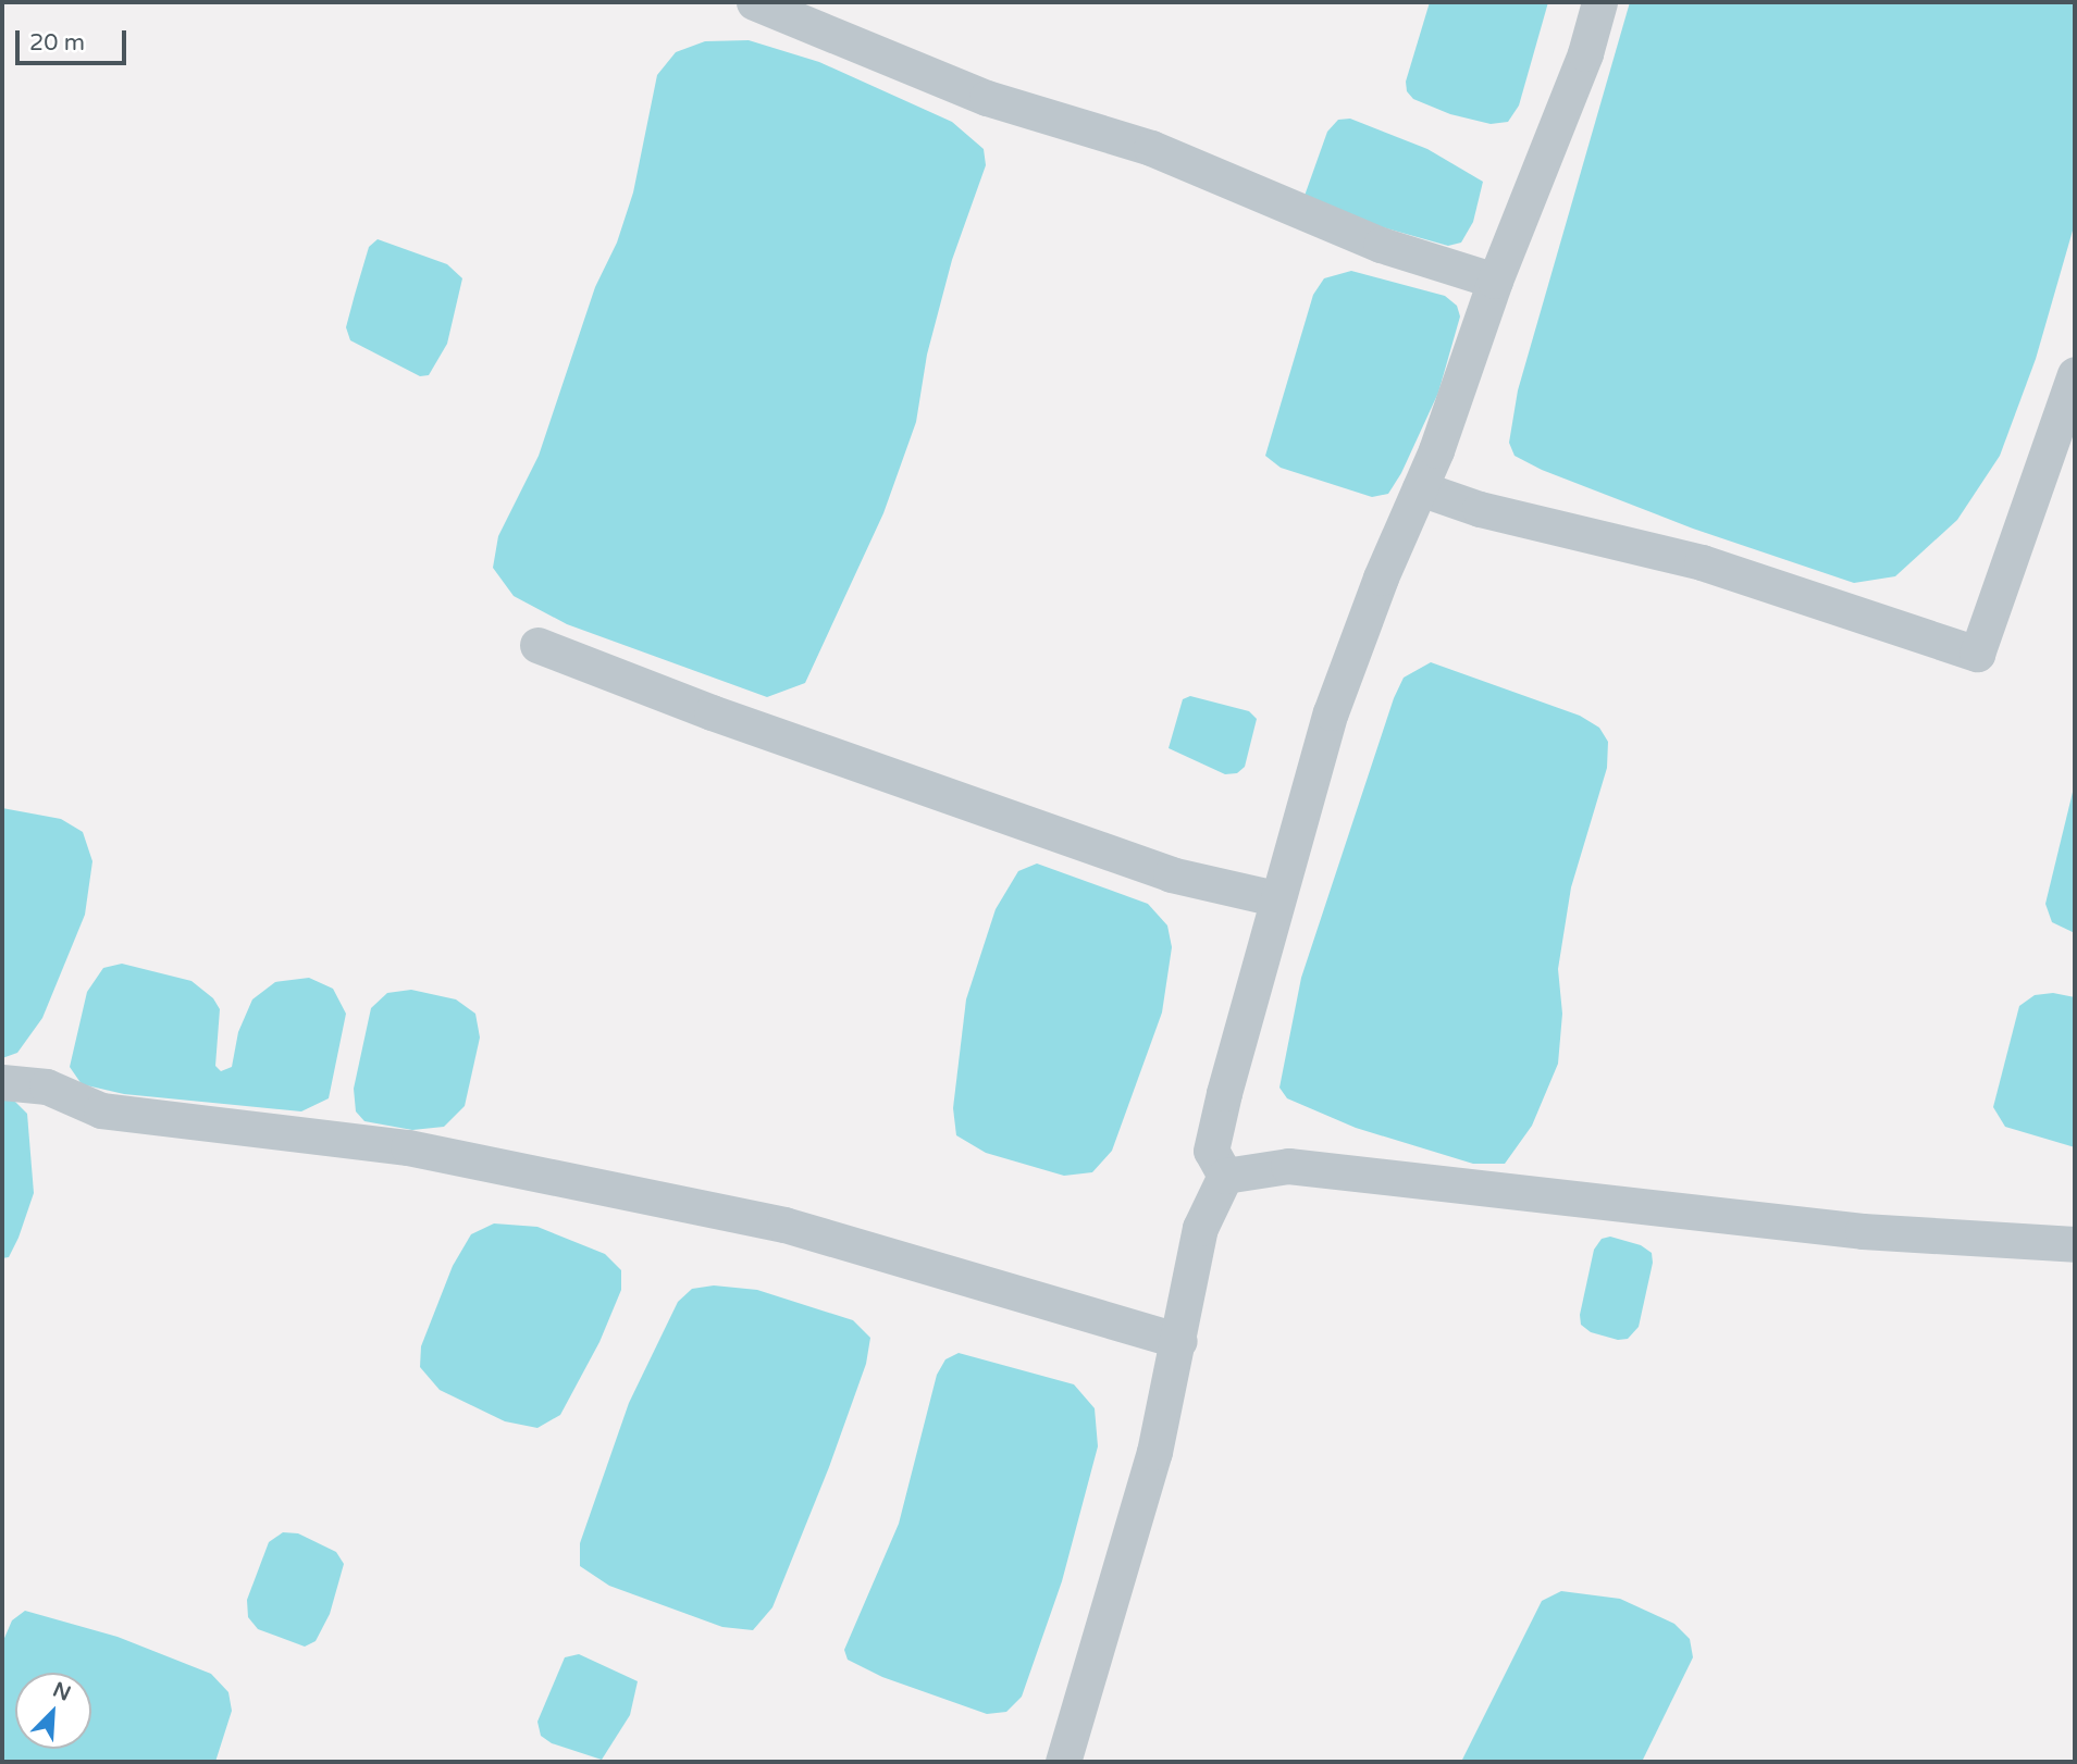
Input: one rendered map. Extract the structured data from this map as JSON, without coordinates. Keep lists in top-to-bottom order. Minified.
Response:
{"scale_bar":"20 m","north":"top right"}
